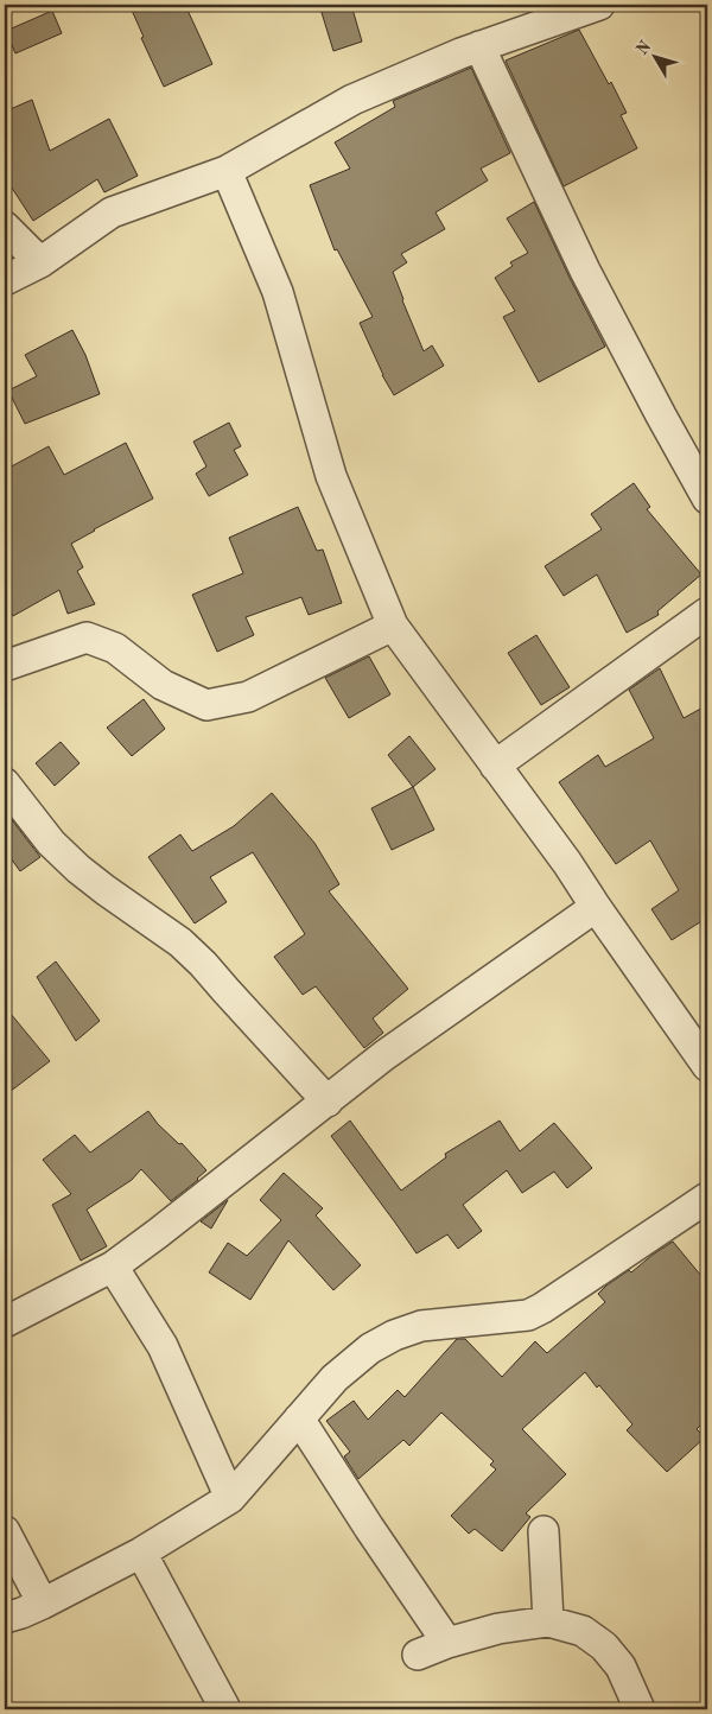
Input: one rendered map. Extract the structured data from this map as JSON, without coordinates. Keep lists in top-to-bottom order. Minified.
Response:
{"north":"top left"}
